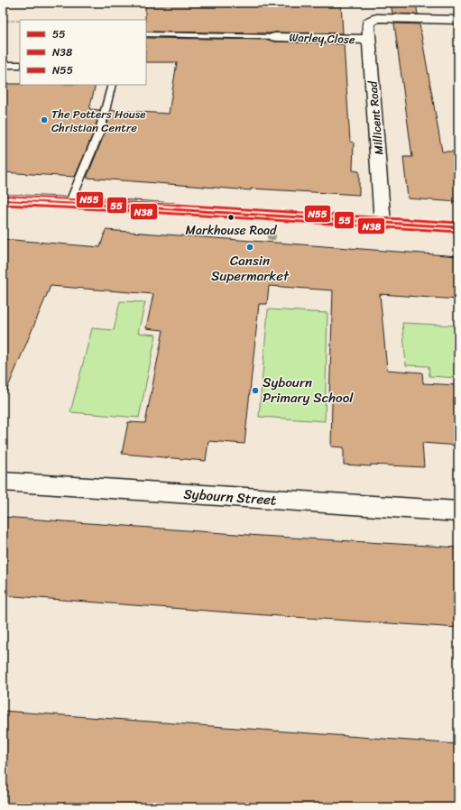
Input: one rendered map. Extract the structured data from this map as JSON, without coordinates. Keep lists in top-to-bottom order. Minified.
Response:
{"streets":{"street":["Warley Close","Millicent Road","Sybourn Street"]},"crossings":[["Warley Close","Millicent Road"]],"places":["The Potters House Christian Centre","Markhouse Road","Cansin Supermarket","Sybourn Primary School"],"lines":["transit line N55","transit line 55","transit line N38"],"legend":["55","N38","N55"]}
